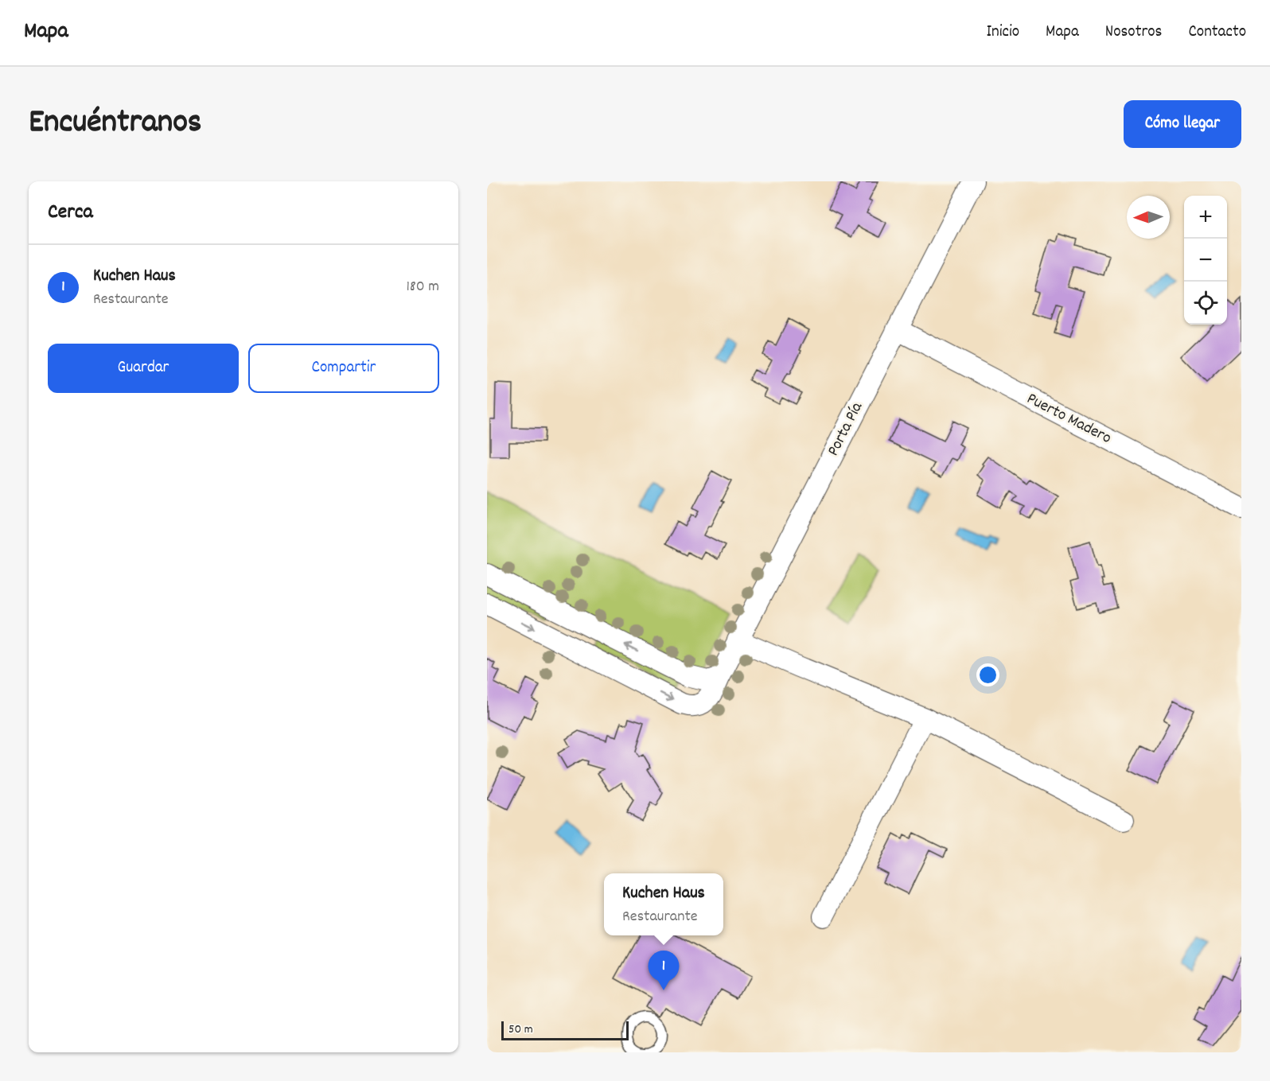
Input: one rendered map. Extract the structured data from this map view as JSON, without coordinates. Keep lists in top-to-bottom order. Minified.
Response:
{"streets":{"street":["Puerto Madero","Porta Pía"]},"crossings":[["Puerto Madero","Porta Pía"]],"scale_bar":"50 m","north":"left","page":{"header":"Mapa","nav":["Inicio","Mapa","Nosotros","Contacto"],"title":"Encuéntranos","buttons":["Cómo llegar",["Guardar","Compartir"]],"heading":"Cerca","map_buttons":["+","−"],"list":[{"mark":"1","name":"Kuchen Haus","note":"Restaurante","value":"180 m"}],"popup":["Kuchen Haus","Restaurante"],"pins":"1","scale":"50 m"}}
